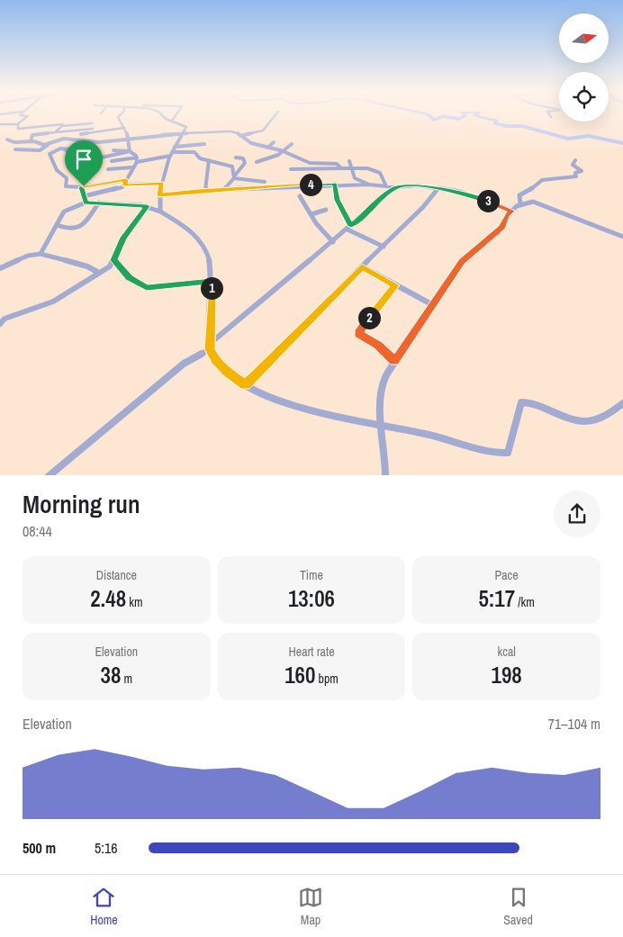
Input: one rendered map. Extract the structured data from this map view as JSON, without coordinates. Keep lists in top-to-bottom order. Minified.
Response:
{"north":"right","page":{"pins":["4","3","1","2"],"heading":["Morning run","08:44"],"stats":[["Distance","2.48 km"],["Time","13:06"],["Pace","5:17 /km"],["Elevation","38 m"],["Heart rate","160 bpm"],["kcal","198"]],"chart":["Elevation","71–104 m"],"list":[{"name":"500 m","note":"5:16"}],"tabs":["Home","Map","Saved"]}}
